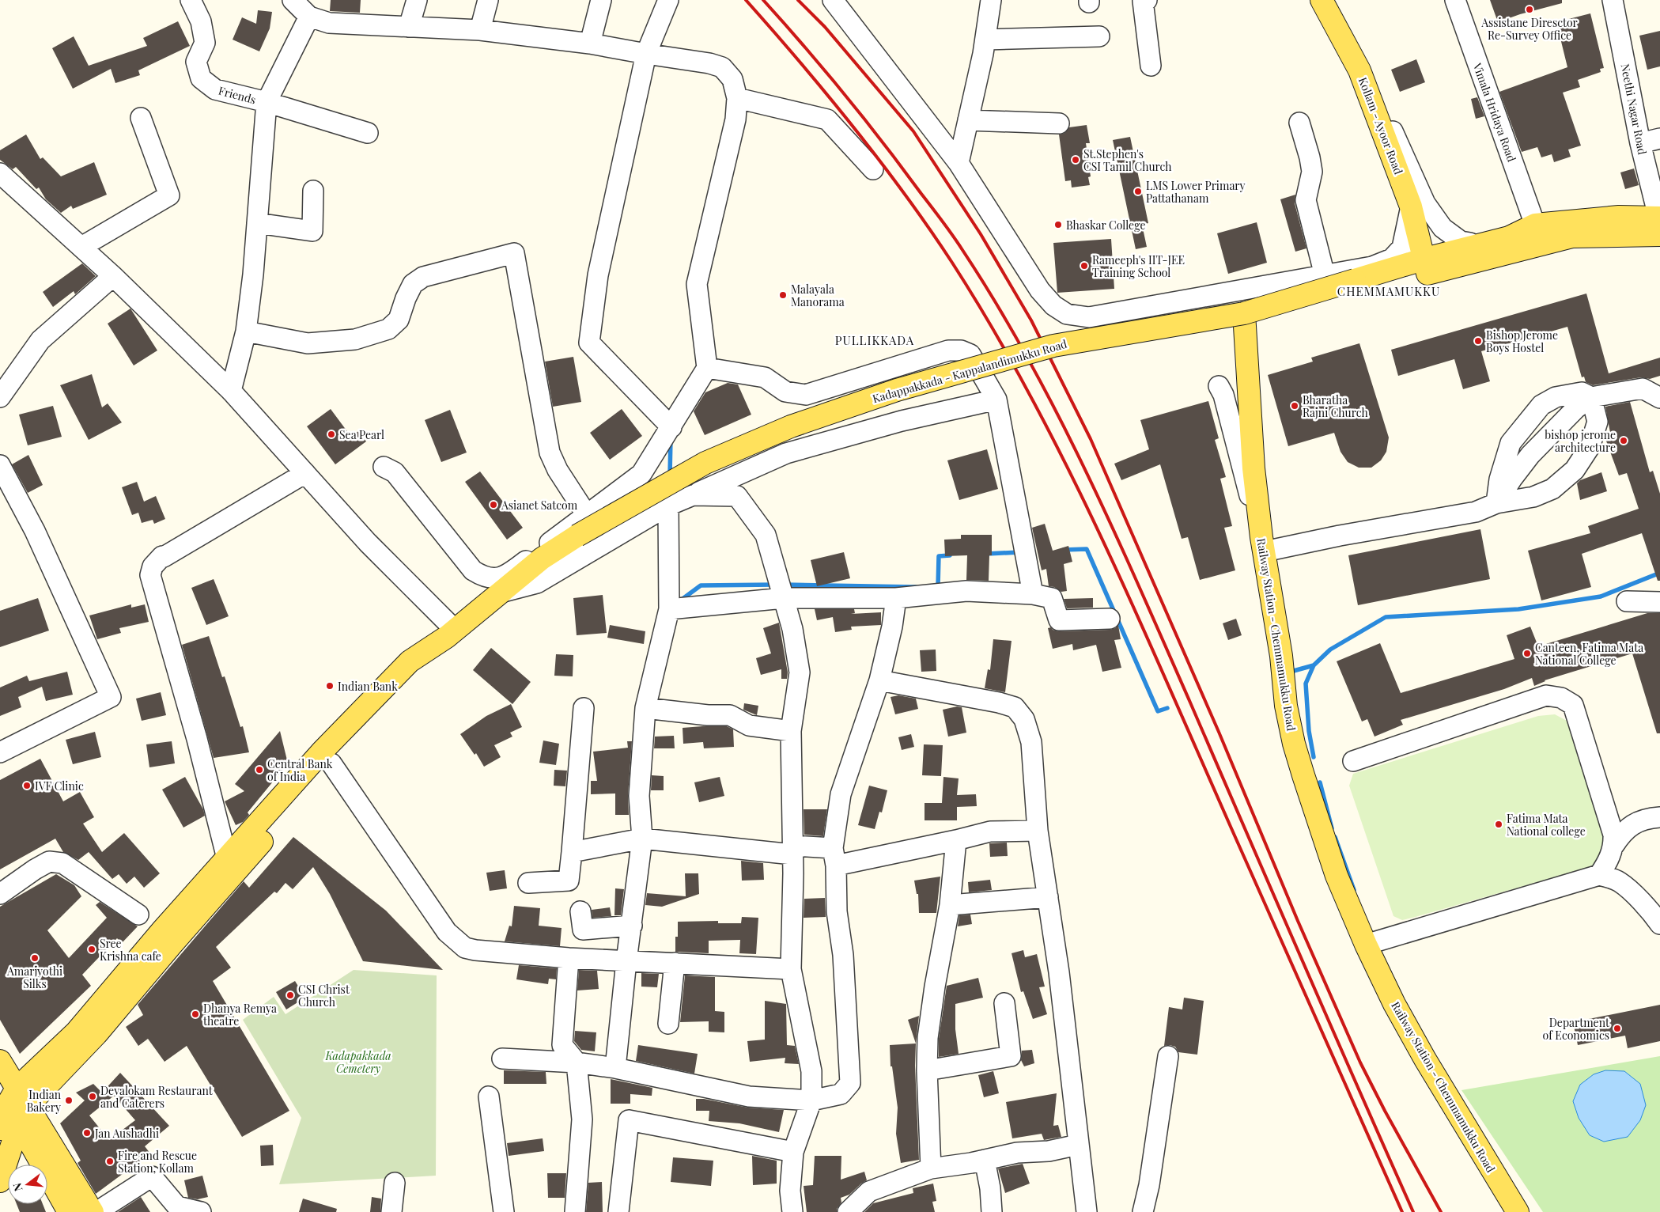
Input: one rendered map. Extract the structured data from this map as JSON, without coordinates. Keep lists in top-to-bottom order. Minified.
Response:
{"streets":{"main road":["Kollam - Ayoor Road","Kadappakkada - Kappalandimukku Road","Railway Station - Chemmamukku Road"],"street":["Friends","Neethi Nagar Road","Vimala Hridaya Road"]},"crossings":[["Neethi Nagar Road","Kadappakkada - Kappalandimukku Road"],["Vimala Hridaya Road","Kadappakkada - Kappalandimukku Road"],["Kollam - Ayoor Road","Kadappakkada - Kappalandimukku Road"],["Kadappakkada - Kappalandimukku Road","Railway Station - Chemmamukku Road"]],"districts":["CHEMMAMUKKU","PULLIKKADA"],"parks":["Kadapakkada Cemetery"],"places":["Assistane Diresctor Re-Survey Office","St.Stephen's CSI Tamil Church","LMS Lower Primary Pattathanam","Bhaskar College","Rameeph's IIT-JEE Training School","Malayala Manorama","Bishop Jerome Boys Hostel","Bharatha Rajni Church","Sea Pearl","bishop jerome architecture","Asianet Satcom","Canteen, Fatima Mata National College","Indian Bank","Central Bank of India","IVF Clinic","Fatima Mata National college","Sree Krishna cafe","Amarjyothi Silks","CSI Christ Church","Dhanya Remya theatre","Department of Economics","Devalokam Restaurant and Caterers","Indian Bakery","Jan Aushadhi","Fire and Rescue Station, Kollam"],"north":"left"}
